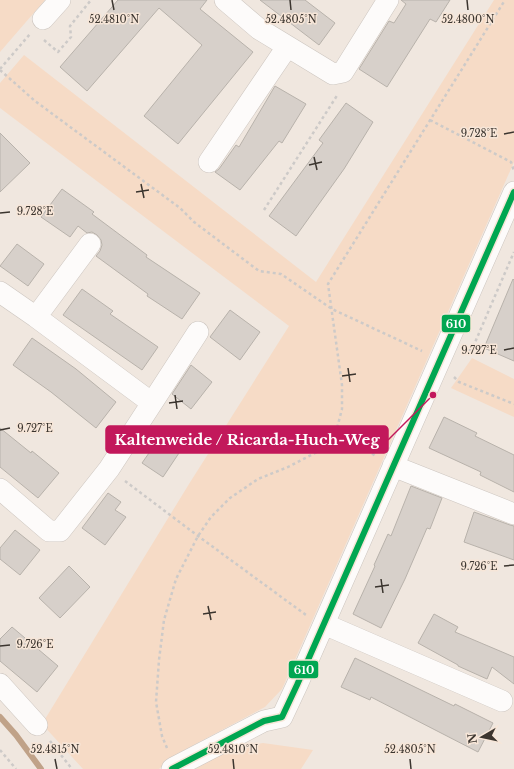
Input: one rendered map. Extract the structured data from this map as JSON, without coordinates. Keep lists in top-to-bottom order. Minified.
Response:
{"places":["Kaltenweide / Ricarda-Huch-Weg"],"lines":["transit line 610"],"north":"left","coordinates":["52.4810°N","52.4805°N","52.4800°N","9.728°E","9.727°E","9.726°E","52.4815°N"]}
